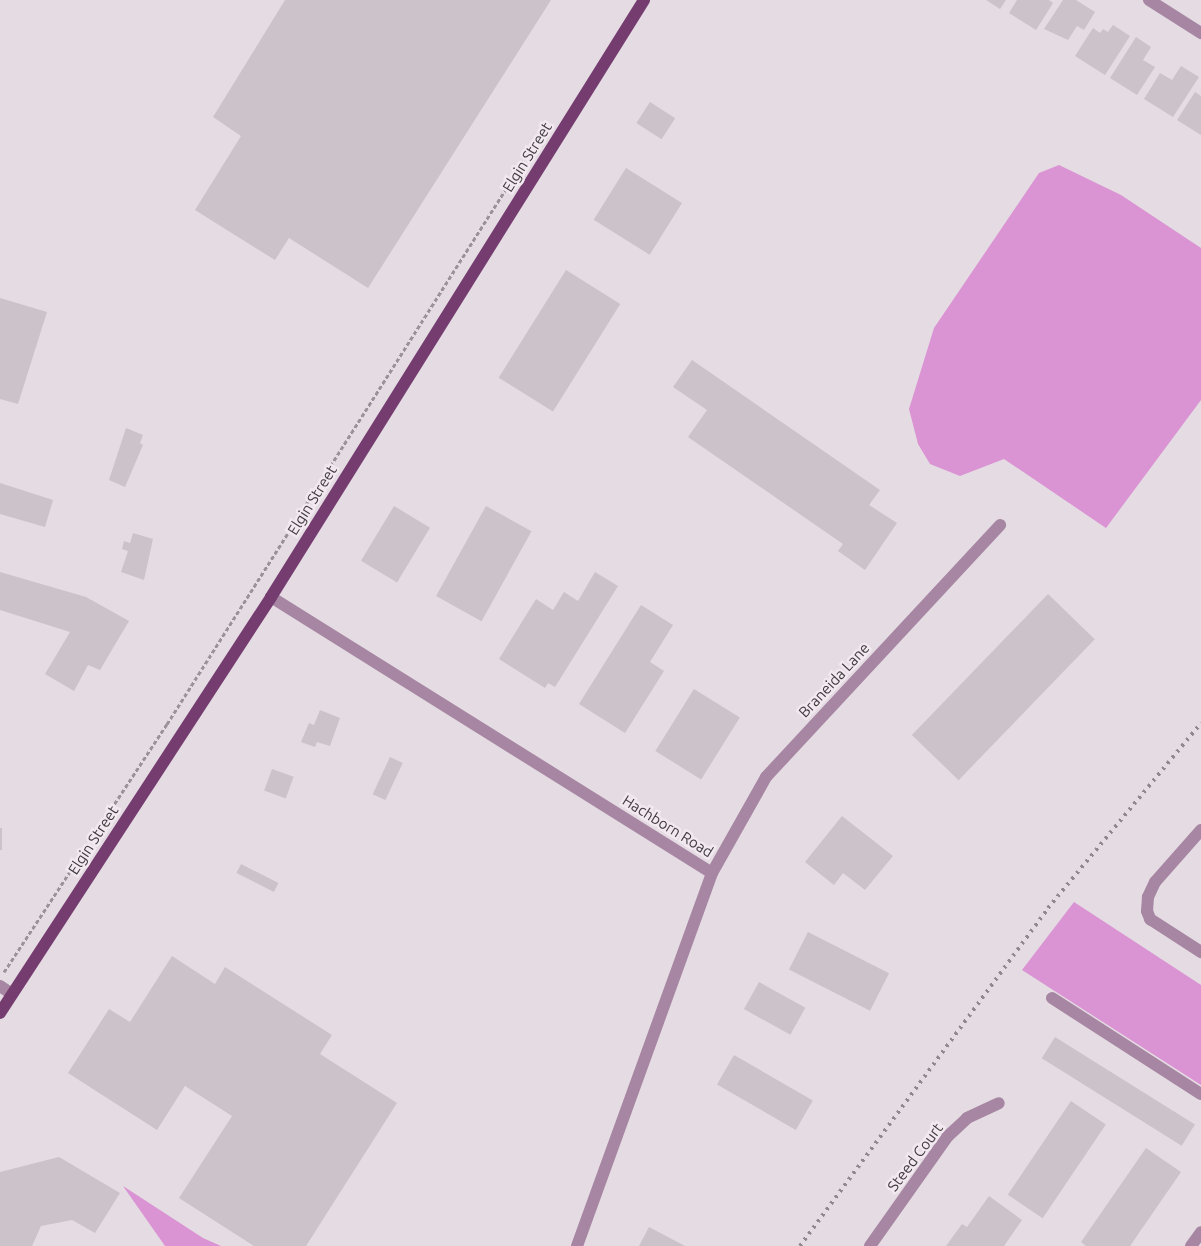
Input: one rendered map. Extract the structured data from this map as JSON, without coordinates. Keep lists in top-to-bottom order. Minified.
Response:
{"streets":{"main road":["Elgin Street"],"street":["Braneida Lane","Hachborn Road","Steed Court"]},"crossings":[["Elgin Street","Hachborn Road"],["Braneida Lane","Hachborn Road"]]}
